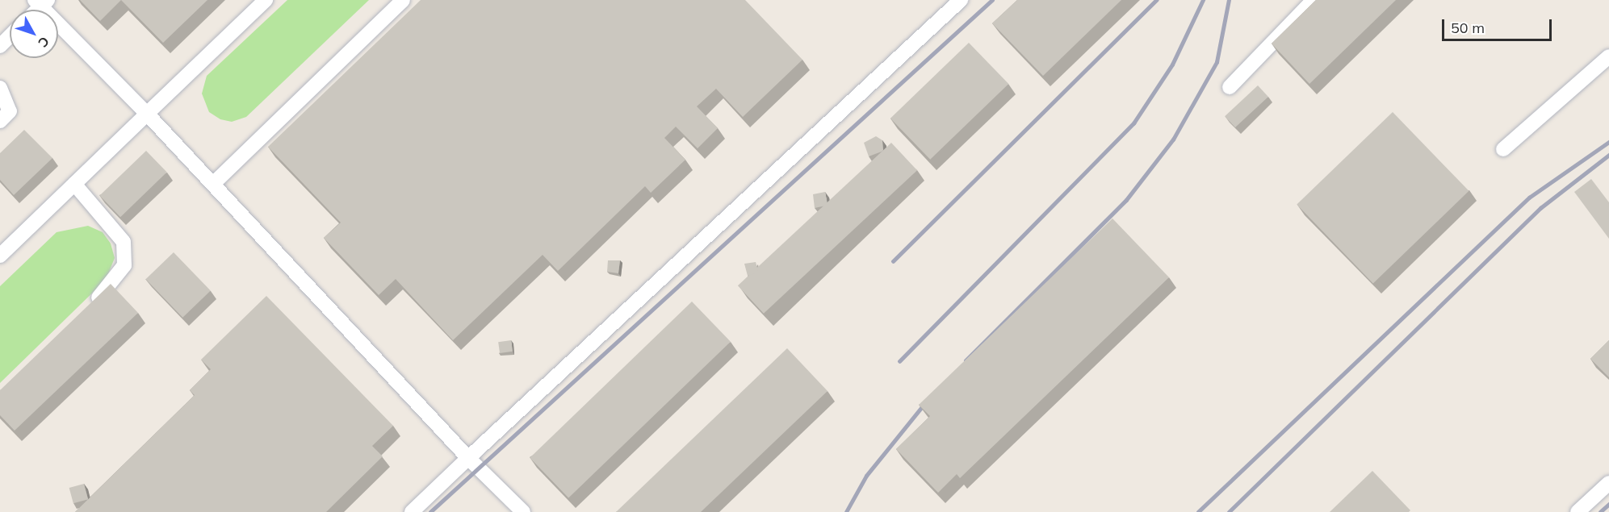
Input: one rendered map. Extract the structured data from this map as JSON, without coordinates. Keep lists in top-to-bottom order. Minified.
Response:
{"scale_bar":"50 m","north":"bottom right"}
